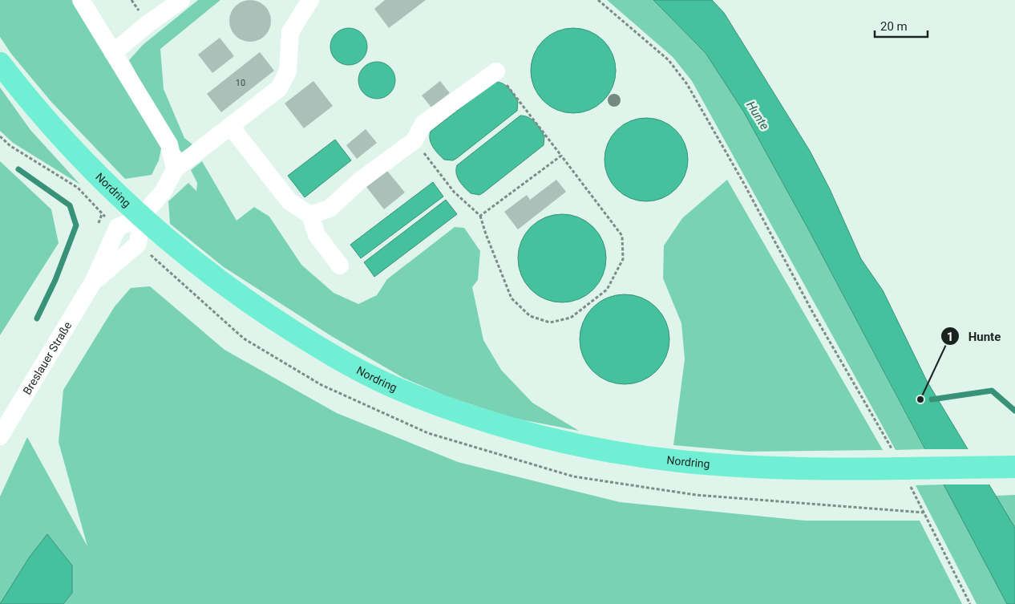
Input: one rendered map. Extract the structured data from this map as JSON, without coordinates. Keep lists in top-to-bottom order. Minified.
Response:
{"streets":{"main road":["Nordring"],"street":["Breslauer Straße"]},"crossings":[["Nordring","Breslauer Straße"]],"water":["Hunte"],"places":["Hunte"],"house_numbers":["10"],"scale_bar":"20 m"}
